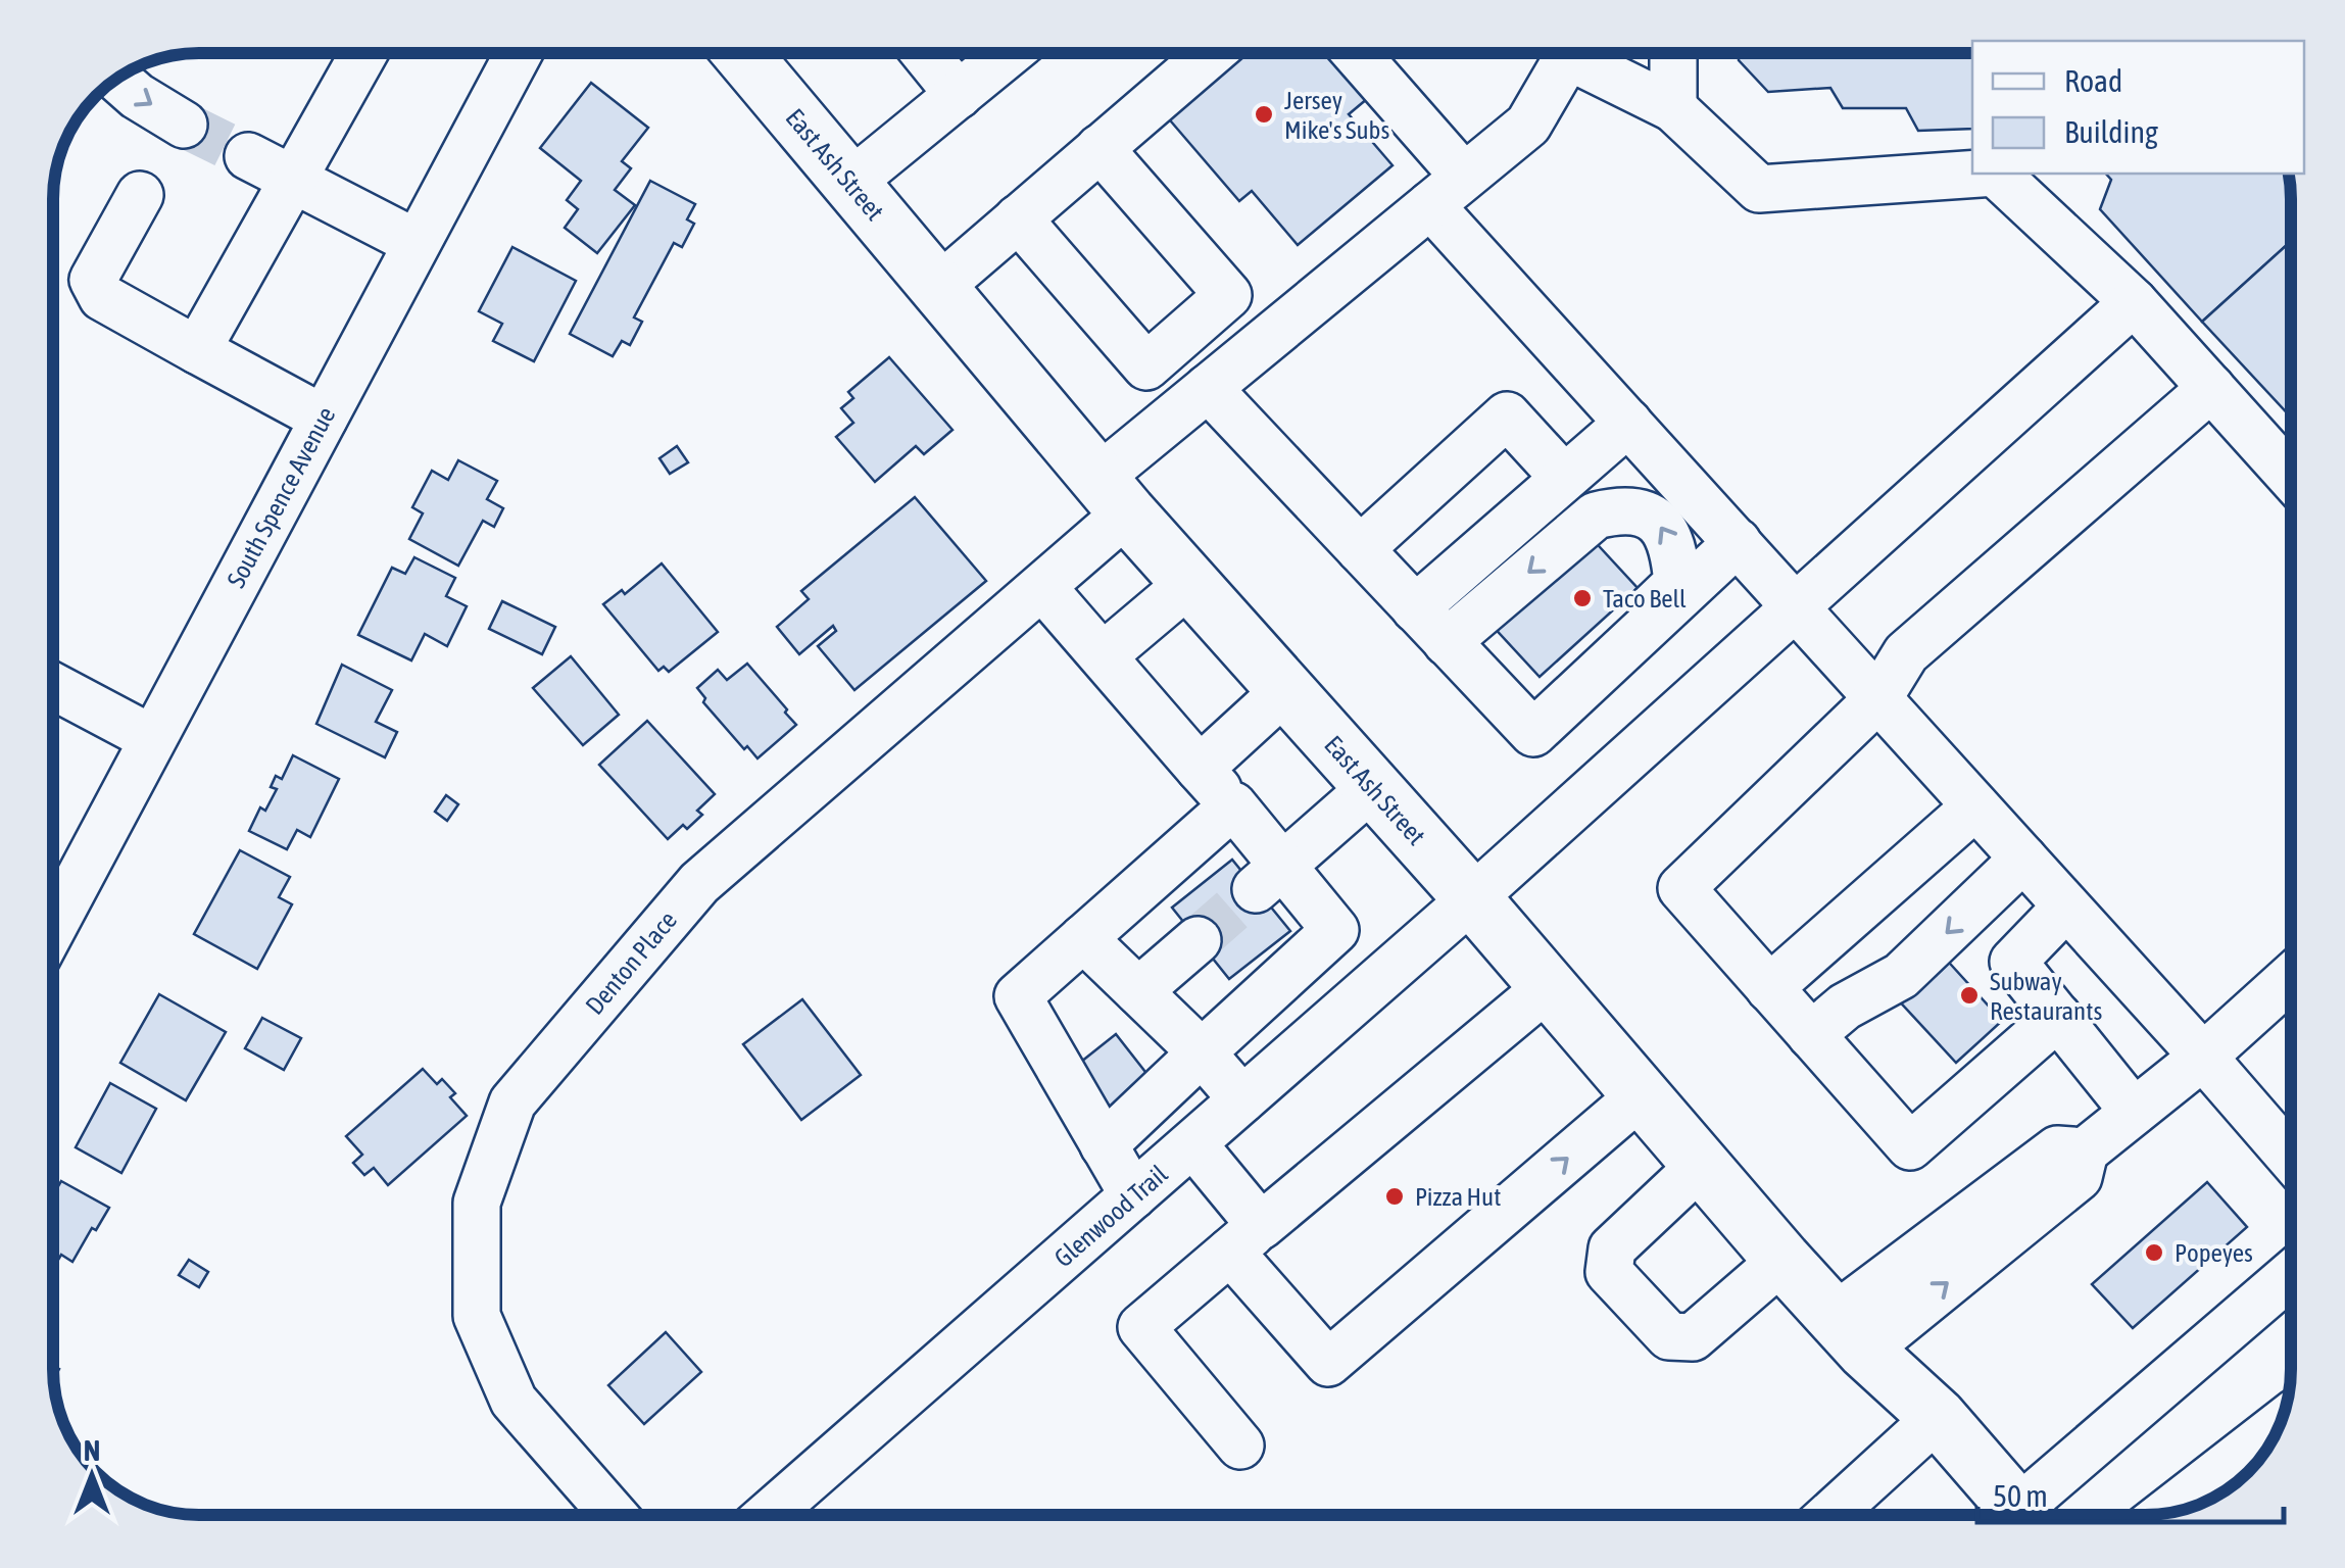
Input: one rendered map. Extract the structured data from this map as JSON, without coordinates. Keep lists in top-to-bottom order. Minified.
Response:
{"streets":{"main road":["East Ash Street"],"street":["South Spence Avenue","Denton Place","Glenwood Trail"]},"crossings":[["East Ash Street","Denton Place"],["East Ash Street","Glenwood Trail"]],"places":["Jersey Mike's Subs","Taco Bell","Subway Restaurants","Pizza Hut","Popeyes"],"legend":["Road","Building"],"scale_bar":"50 m","north":"top"}
